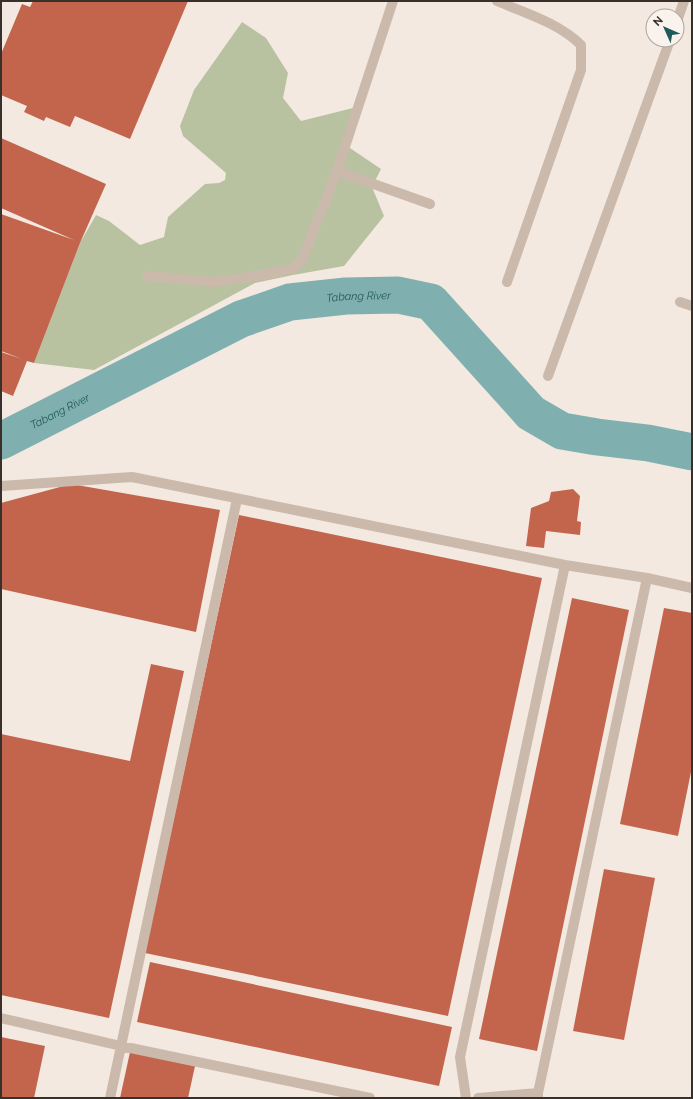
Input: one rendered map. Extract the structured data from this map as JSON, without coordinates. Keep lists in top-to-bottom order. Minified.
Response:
{"water":["Tabang River"],"north":"top left"}
